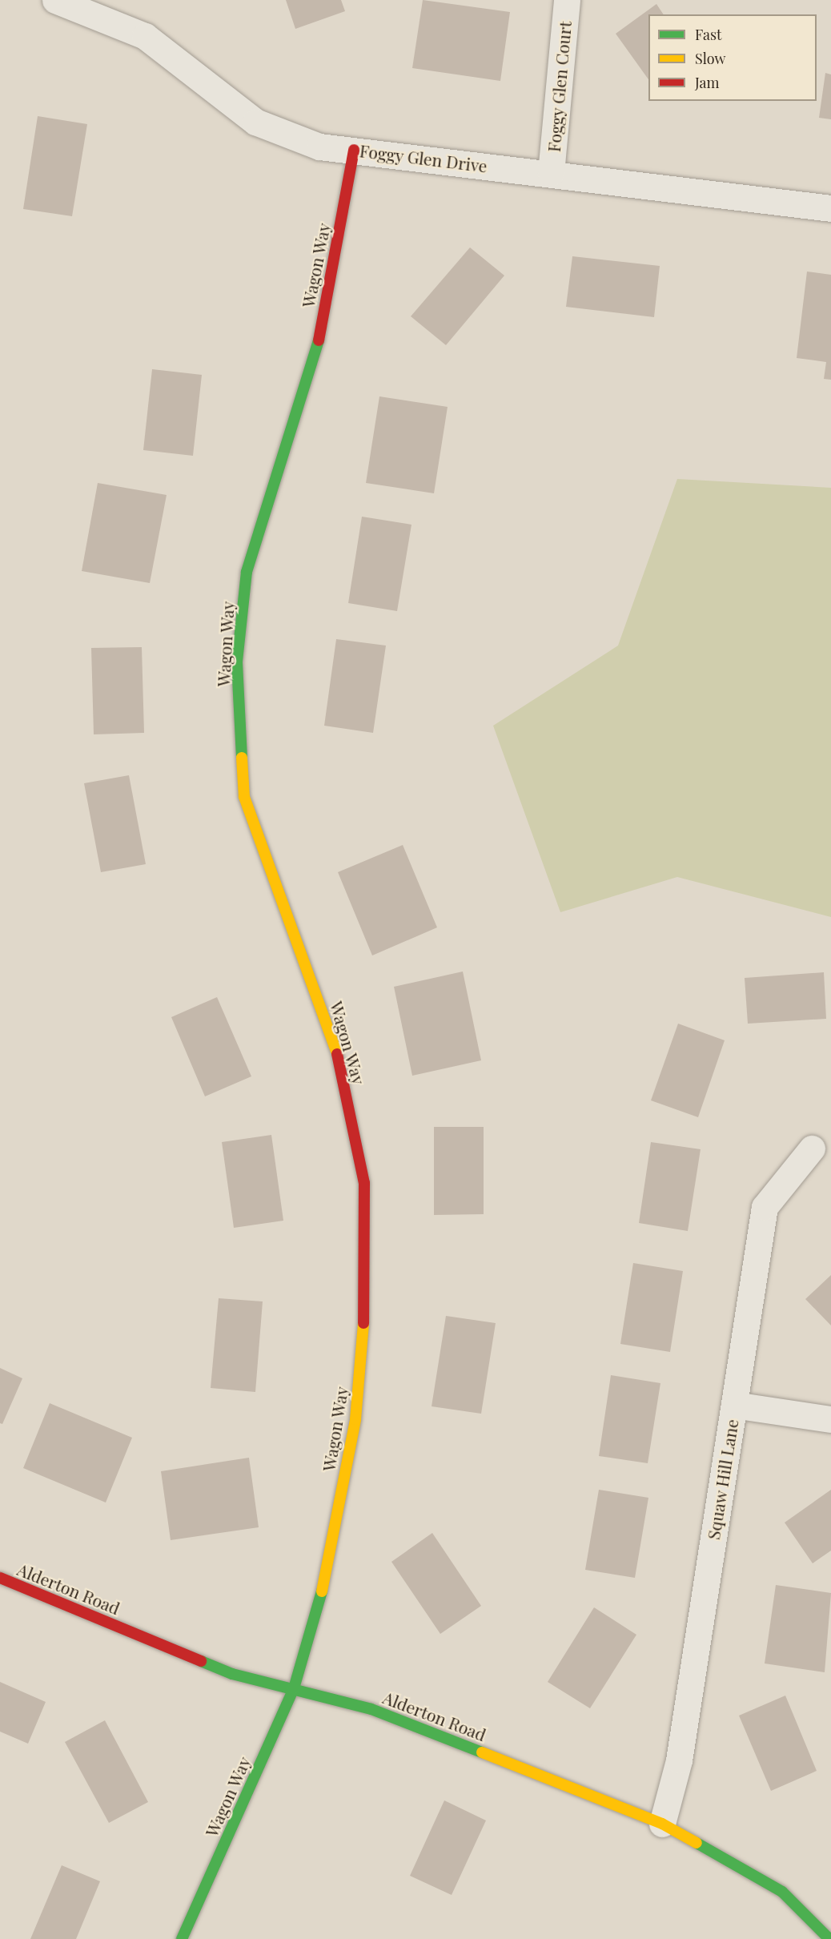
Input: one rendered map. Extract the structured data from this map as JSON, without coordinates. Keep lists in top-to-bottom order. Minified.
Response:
{"streets":{"street":["Foggy Glen Court","Foggy Glen Drive","Wagon Way","Squaw Hill Lane","Alderton Road"]},"crossings":[["Foggy Glen Court","Foggy Glen Drive"],["Foggy Glen Drive","Wagon Way"],["Wagon Way","Alderton Road"],["Squaw Hill Lane","Alderton Road"]],"legend":["Fast","Slow","Jam"]}
